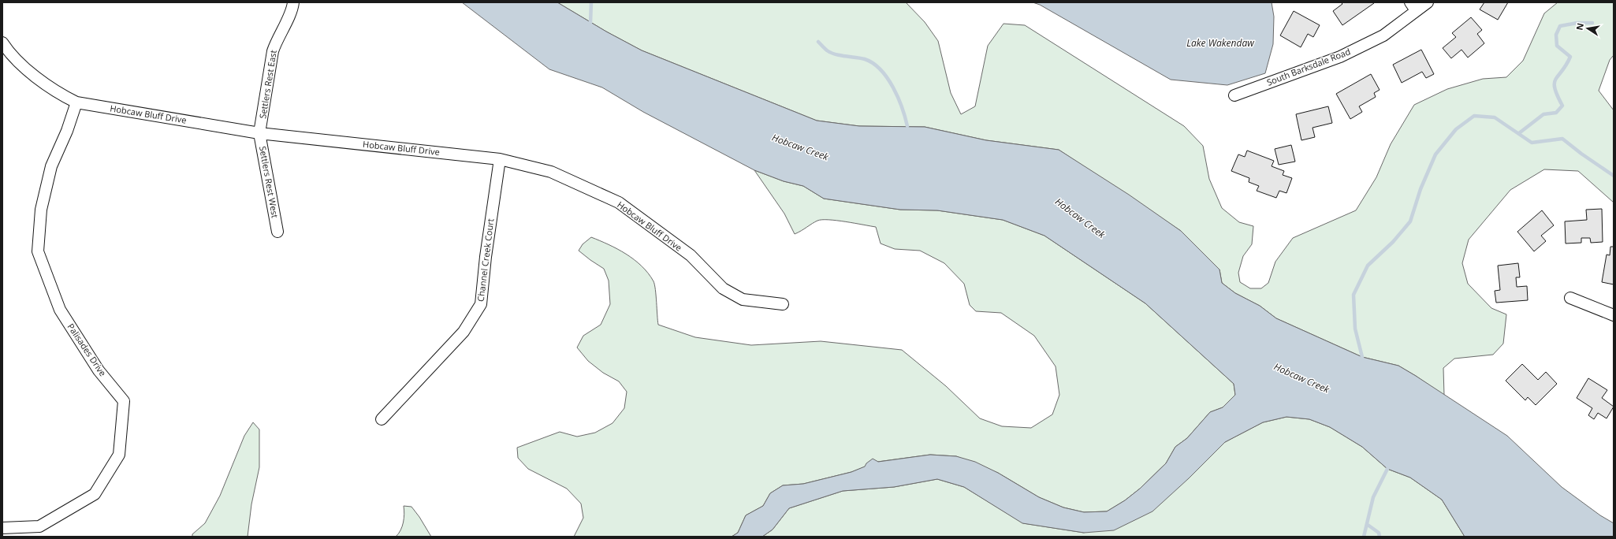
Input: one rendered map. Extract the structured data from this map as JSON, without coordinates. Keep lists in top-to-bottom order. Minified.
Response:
{"streets":{"street":["South Barksdale Road","Settlers Rest East","Hobcaw Bluff Drive","Settlers Rest West","Channel Creek Court","Palisades Drive"]},"crossings":[["Settlers Rest East","Hobcaw Bluff Drive"],["Settlers Rest East","Settlers Rest West"],["Hobcaw Bluff Drive","Settlers Rest West"],["Hobcaw Bluff Drive","Channel Creek Court"],["Hobcaw Bluff Drive","Palisades Drive"]],"water":["Lake Wakendaw","Hobcaw Creek"],"north":"left"}
